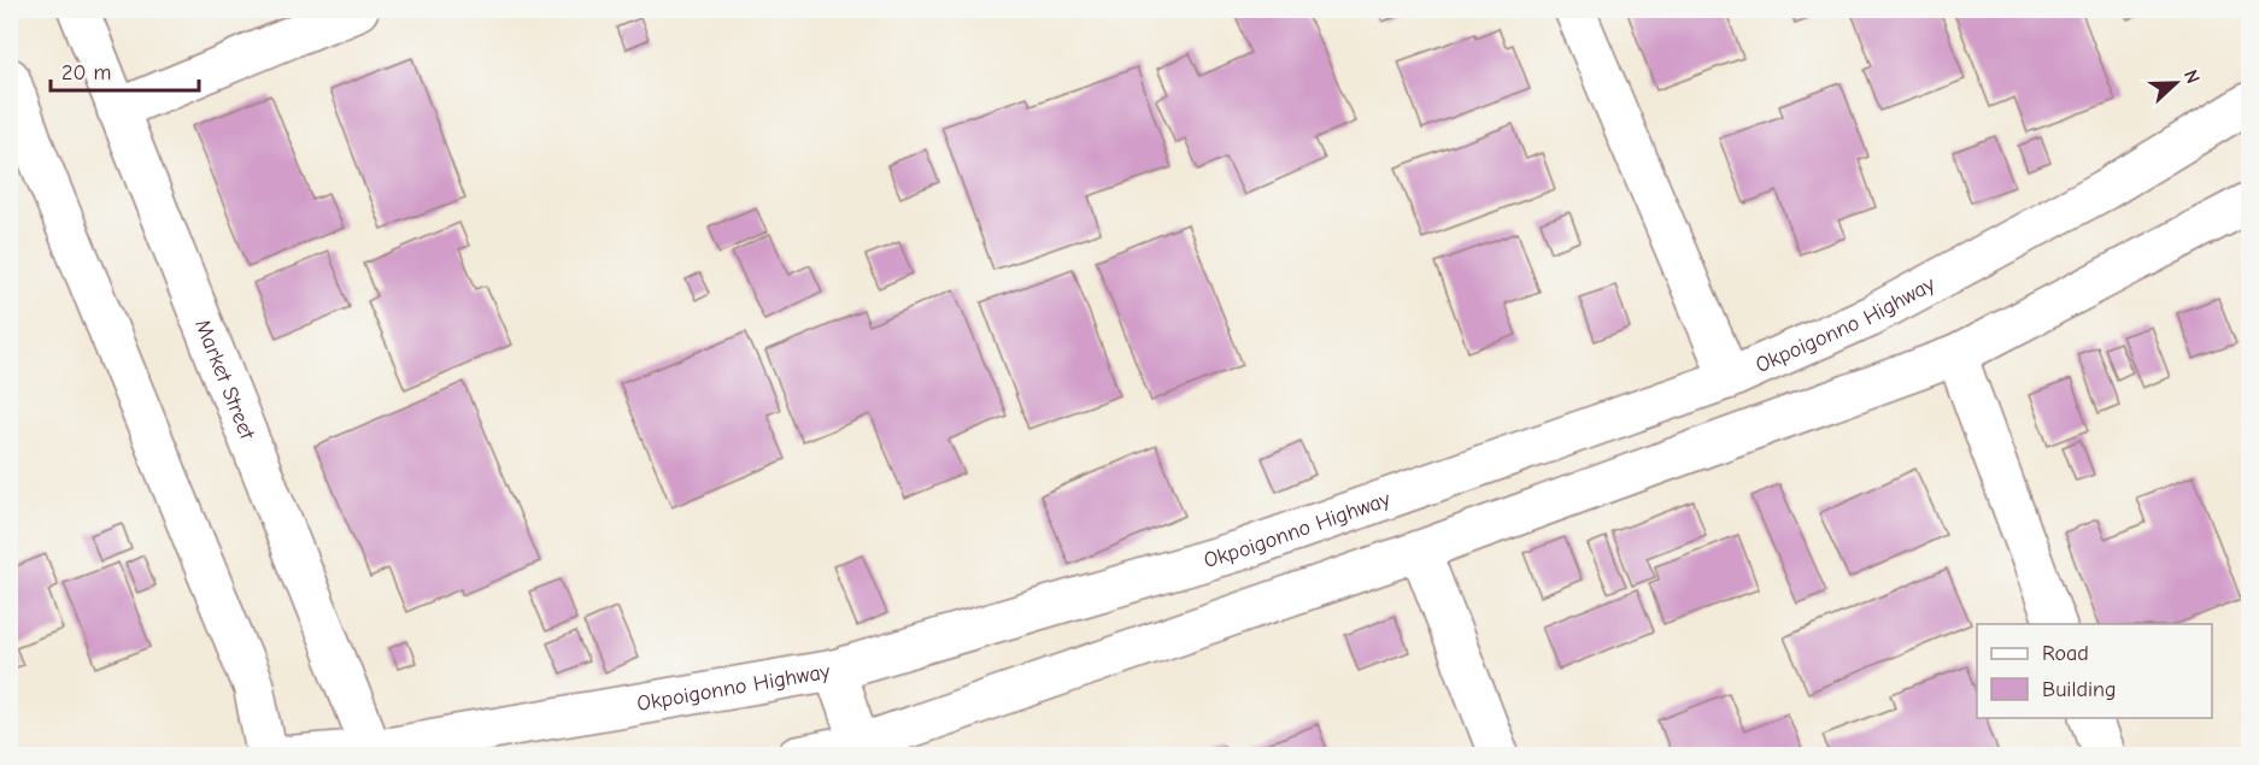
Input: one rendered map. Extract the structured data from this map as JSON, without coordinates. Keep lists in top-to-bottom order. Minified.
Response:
{"streets":{"street":["Okpoigonno Highway","Market Street"]},"crossings":[["Okpoigonno Highway","Market Street"]],"legend":["Road","Building"],"scale_bar":"20 m","north":"right"}
